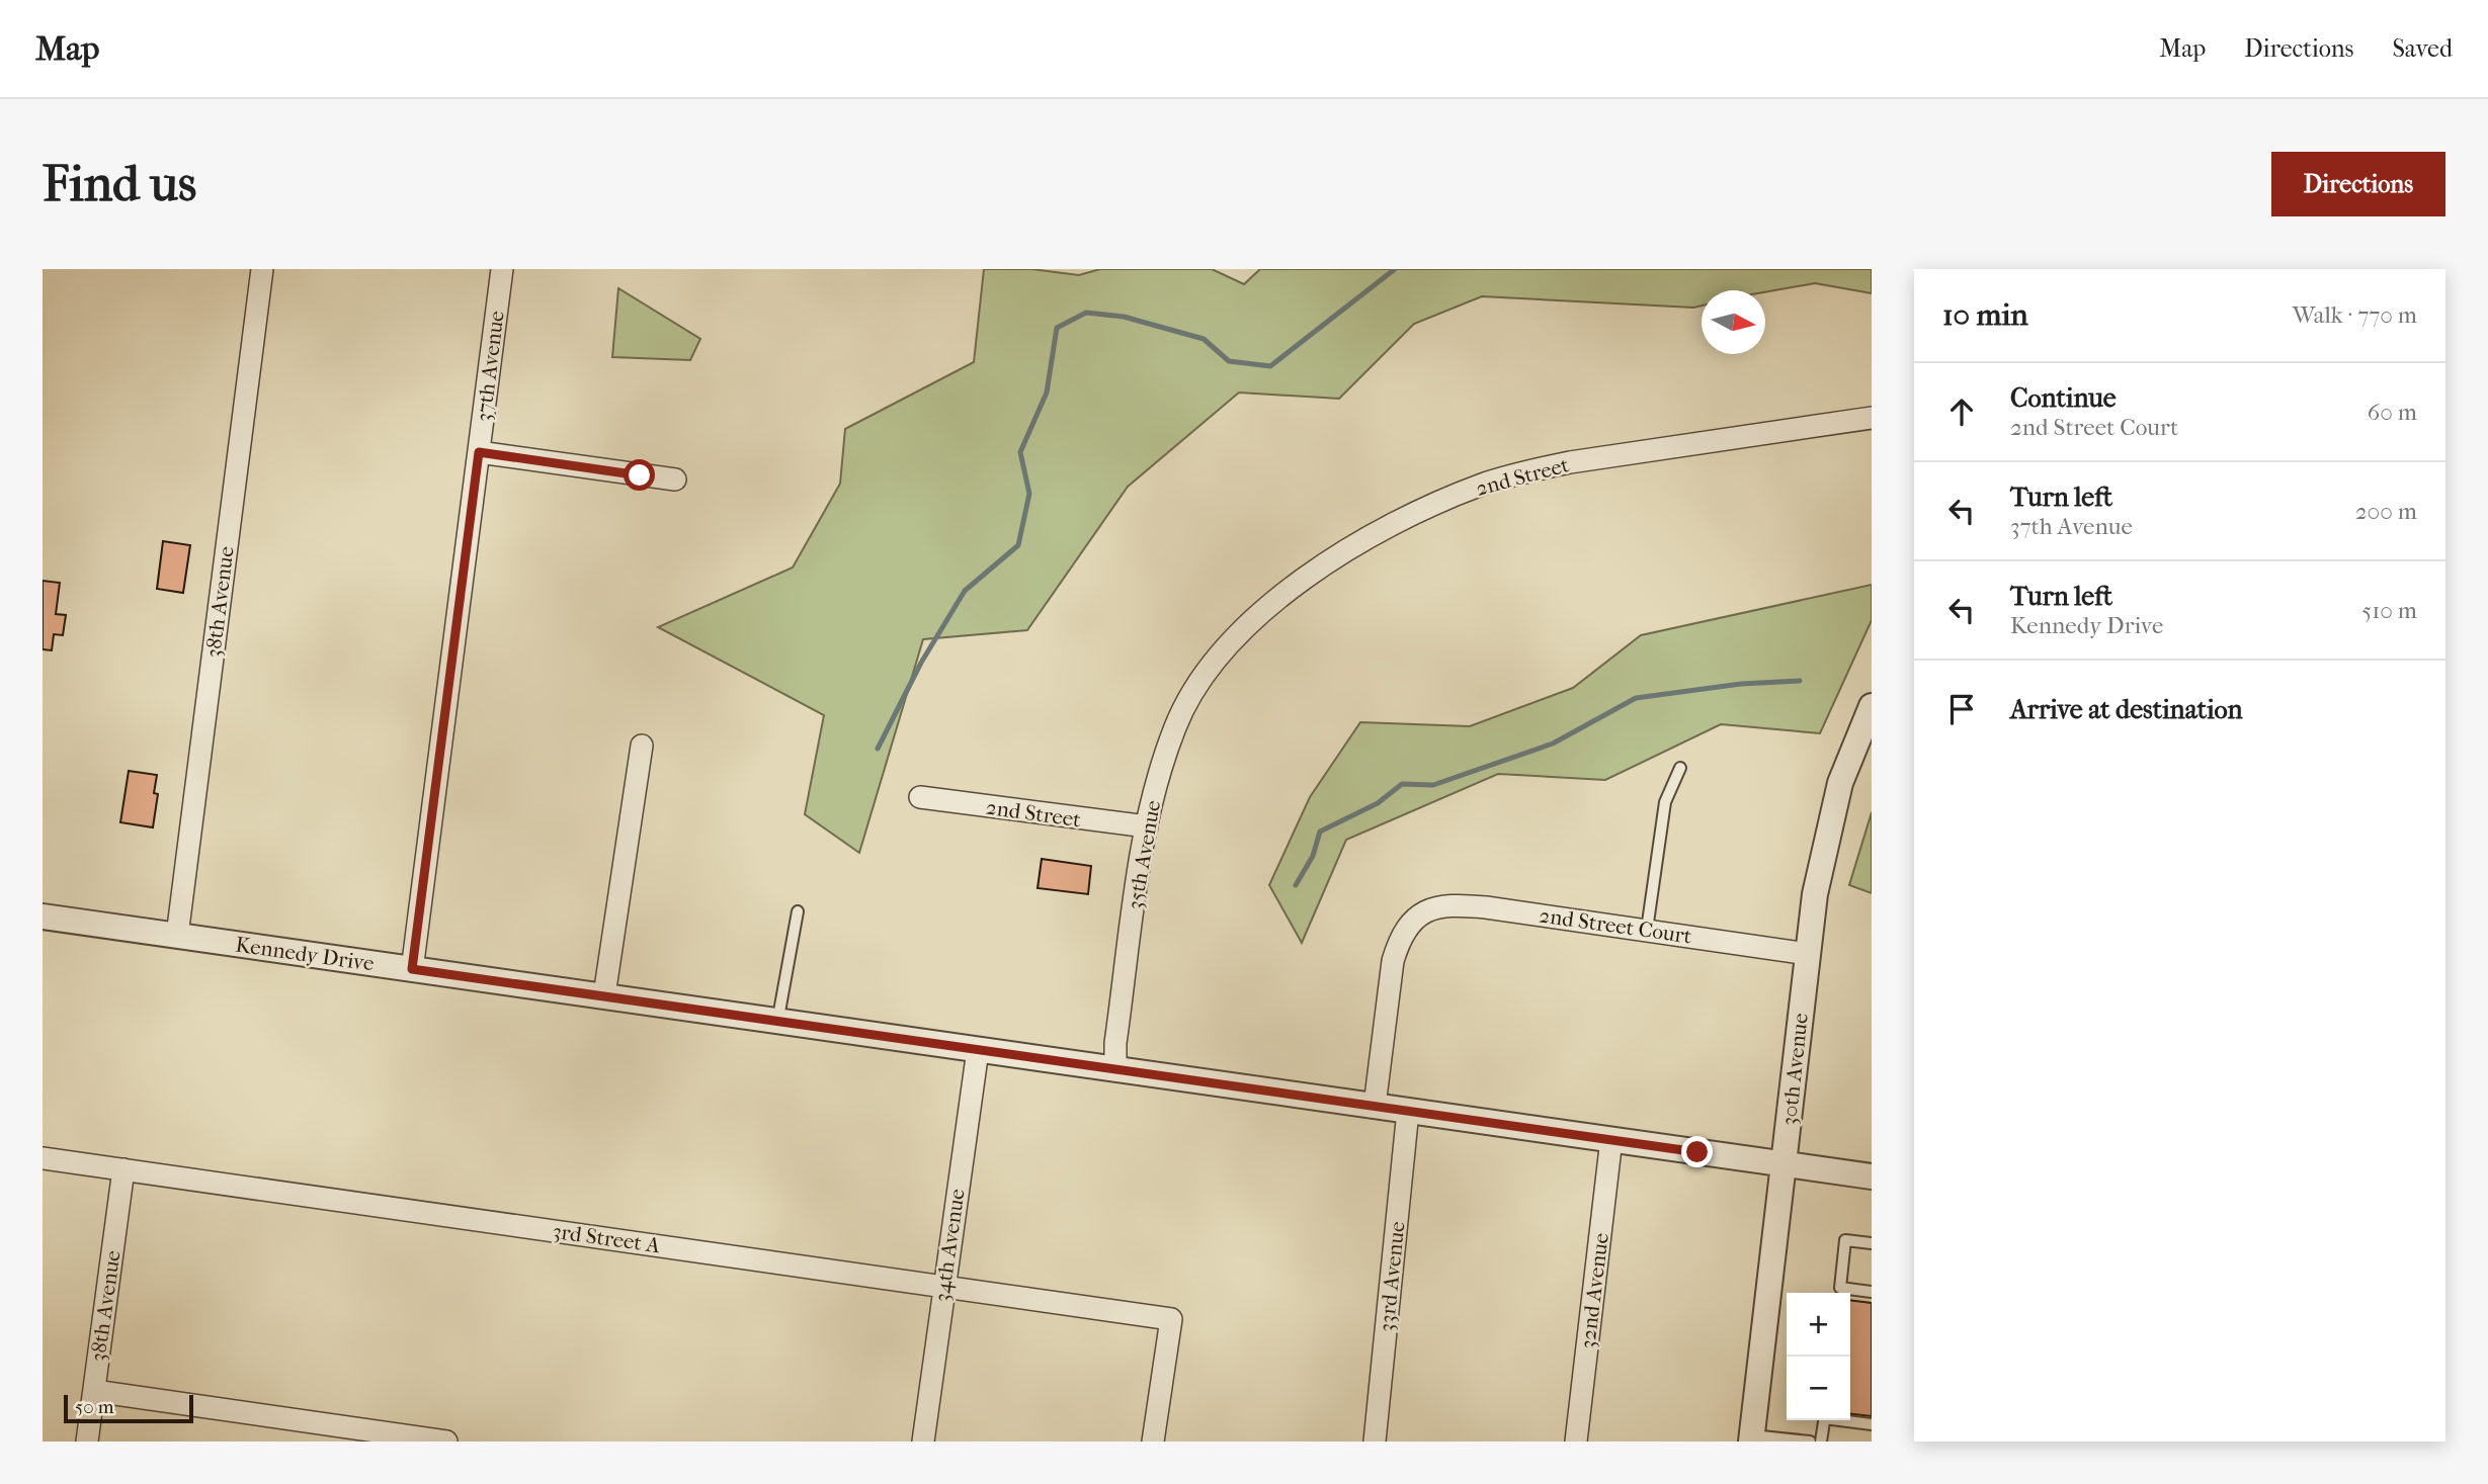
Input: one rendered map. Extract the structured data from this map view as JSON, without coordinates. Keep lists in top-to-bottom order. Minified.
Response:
{"streets":{"street":["37th Avenue","2nd Street","38th Avenue","35th Avenue","2nd Street Court","Kennedy Drive","30th Avenue","3rd Street A","34th Avenue","33rd Avenue","32nd Avenue"]},"crossings":[["37th Avenue","Kennedy Drive"],["2nd Street","35th Avenue"],["38th Avenue","Kennedy Drive"],["38th Avenue","3rd Street A"],["35th Avenue","Kennedy Drive"],["2nd Street Court","Kennedy Drive"],["2nd Street Court","30th Avenue"],["Kennedy Drive","30th Avenue"],["Kennedy Drive","34th Avenue"],["Kennedy Drive","33rd Avenue"],["Kennedy Drive","32nd Avenue"],["3rd Street A","34th Avenue"]],"scale_bar":"50 m","north":"right","page":{"header":"Map","nav":["Map","Directions","Saved"],"buttons":"Directions","title":"Find us","heading":["10 min","Walk · 770 m"],"list":[["Continue","2nd Street Court","60 m"],["Turn left","37th Avenue","200 m"],["Turn left","Kennedy Drive","510 m"],"Arrive at destination"],"map_buttons":["+","−"],"scale":"50 m"}}
